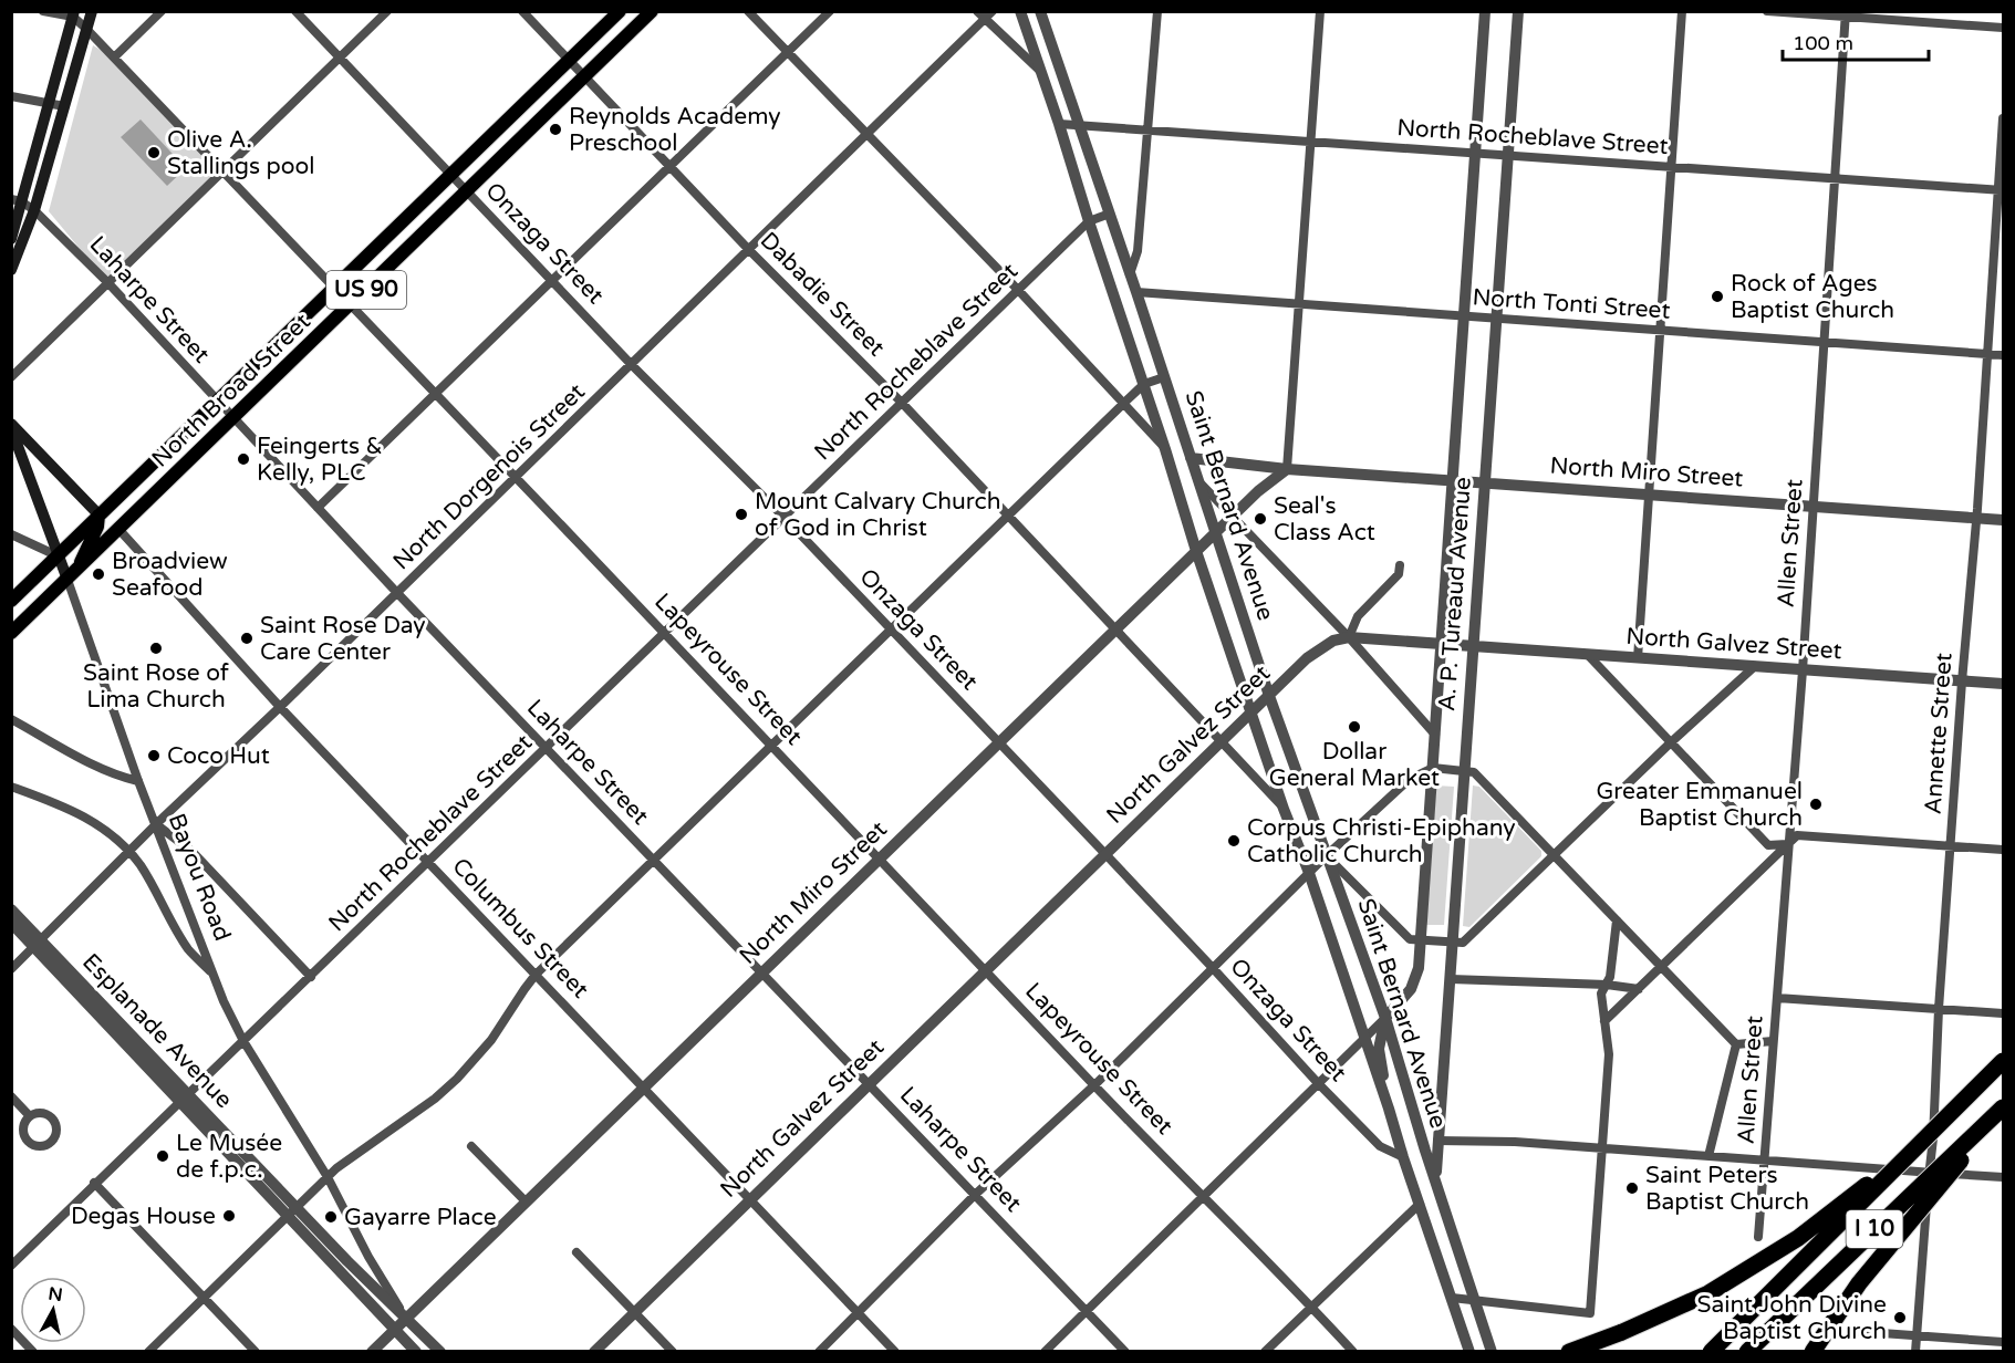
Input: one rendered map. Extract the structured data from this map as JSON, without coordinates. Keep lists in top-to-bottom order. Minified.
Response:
{"streets":{"highway":["I 10"],"main road":["US 90","North Broad Street","Bayou Road"],"street":["North Rocheblave Street","Onzaga Street","Dabadie Street","Laharpe Street","North Tonti Street","North Miro Street","North Dorgenois Street","Saint Bernard Avenue","Allen Street","A. P. Tureaud Avenue","North Galvez Street","Lapeyrouse Street","Annette Street","Columbus Street","Esplanade Avenue"]},"crossings":[["North Rocheblave Street","Onzaga Street"],["North Rocheblave Street","Dabadie Street"],["North Rocheblave Street","Laharpe Street"],["North Rocheblave Street","Saint Bernard Avenue"],["North Rocheblave Street","Allen Street"],["North Rocheblave Street","A. P. Tureaud Avenue"],["North Rocheblave Street","Lapeyrouse Street"],["North Rocheblave Street","Annette Street"],["North Rocheblave Street","Bayou Road"],["North Rocheblave Street","Columbus Street"],["North Rocheblave Street","Esplanade Avenue"],["Onzaga Street","North Broad Street"],["Onzaga Street","North Miro Street"],["Onzaga Street","North Dorgenois Street"],["Onzaga Street","Saint Bernard Avenue"],["Onzaga Street","North Galvez Street"],["Dabadie Street","North Broad Street"],["Dabadie Street","North Miro Street"],["Dabadie Street","North Dorgenois Street"],["Dabadie Street","Saint Bernard Avenue"],["Dabadie Street","North Galvez Street"],["Laharpe Street","North Broad Street"],["Laharpe Street","North Miro Street"],["Laharpe Street","North Dorgenois Street"],["Laharpe Street","North Galvez Street"],["North Tonti Street","Saint Bernard Avenue"],["North Tonti Street","Allen Street"],["North Tonti Street","A. P. Tureaud Avenue"],["North Tonti Street","Annette Street"],["North Broad Street","Lapeyrouse Street"],["North Broad Street","Bayou Road"],["North Broad Street","Columbus Street"],["North Miro Street","Saint Bernard Avenue"],["North Miro Street","Allen Street"],["North Miro Street","A. P. Tureaud Avenue"],["North Miro Street","Lapeyrouse Street"],["North Miro Street","Annette Street"],["North Miro Street","Bayou Road"],["North Miro Street","Columbus Street"],["North Miro Street","Esplanade Avenue"],["North Dorgenois Street","Lapeyrouse Street"],["North Dorgenois Street","Bayou Road"],["North Dorgenois Street","Columbus Street"],["North Dorgenois Street","Esplanade Avenue"],["Saint Bernard Avenue","A. P. Tureaud Avenue"],["Saint Bernard Avenue","North Galvez Street"],["Allen Street","North Galvez Street"],["A. P. Tureaud Avenue","North Galvez Street"],["North Galvez Street","Lapeyrouse Street"],["North Galvez Street","Annette Street"],["North Galvez Street","Columbus Street"],["Bayou Road","Esplanade Avenue"]],"places":["Reynolds Academy Preschool","Olive A. Stallings pool","Rock of Ages Baptist Church","Feingerts & Kelly, PLC","Mount Calvary Church of God in Christ","Seal's Class Act","Broadview Seafood","Saint Rose Day Care Center","Saint Rose of Lima Church","Dollar General Market","Coco Hut","Greater Emmanuel Baptist Church","Corpus Christi-Epiphany Catholic Church","Le Musée de f.p.c.","Saint Peters Baptist Church","Degas House","Gayarre Place","Saint John Divine Baptist Church"],"scale_bar":"100 m","north":"top"}
